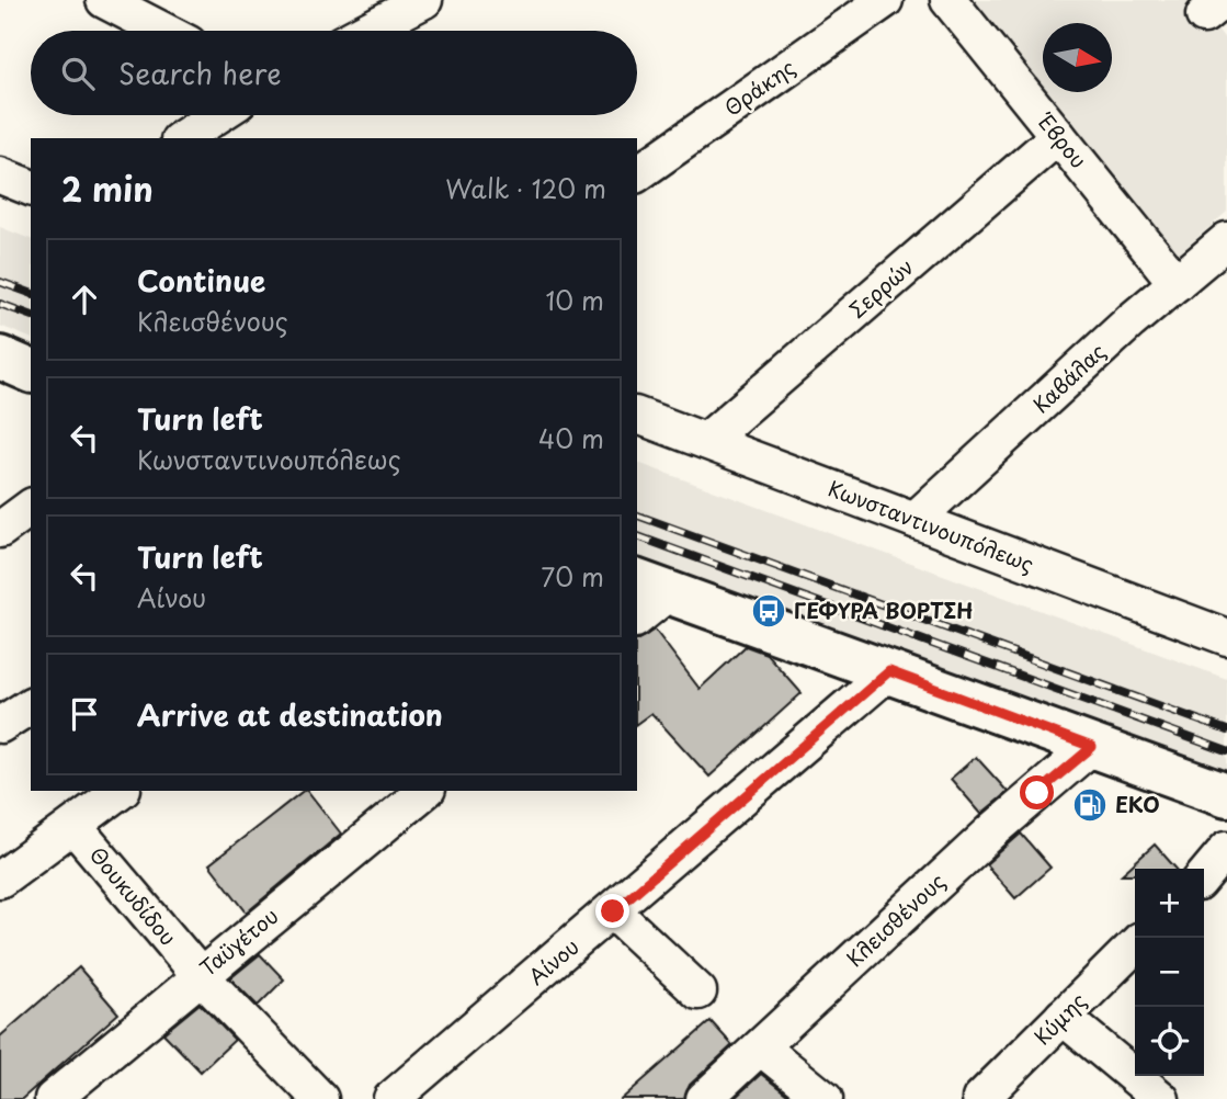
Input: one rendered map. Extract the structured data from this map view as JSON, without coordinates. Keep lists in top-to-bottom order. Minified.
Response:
{"streets":{"street":["Θράκης","Έβρου","Σερρών","Καβάλας","Κωνσταντινουπόλεως","Θουκυδίδου","Κλεισθένους","Ταϋγέτου","Αίνου","Κύμης"]},"crossings":[["Έβρου","Σερρών"],["Έβρου","Καβάλας"],["Σερρών","Κωνσταντινουπόλεως"],["Καβάλας","Κωνσταντινουπόλεως"],["Θουκυδίδου","Ταϋγέτου"]],"places":{"bus stop":["ΓΕΦΥΡΑ ΒΟΡΤΣΗ"],"fuel station":["EKO"]},"north":"right","page":{"search":"Search here","heading":["2 min","Walk · 120 m"],"list":[["Continue","Κλεισθένους","10 m"],["Turn left","Κωνσταντινουπόλεως","40 m"],["Turn left","Αίνου","70 m"],"Arrive at destination"],"map_buttons":["+","−"]}}
